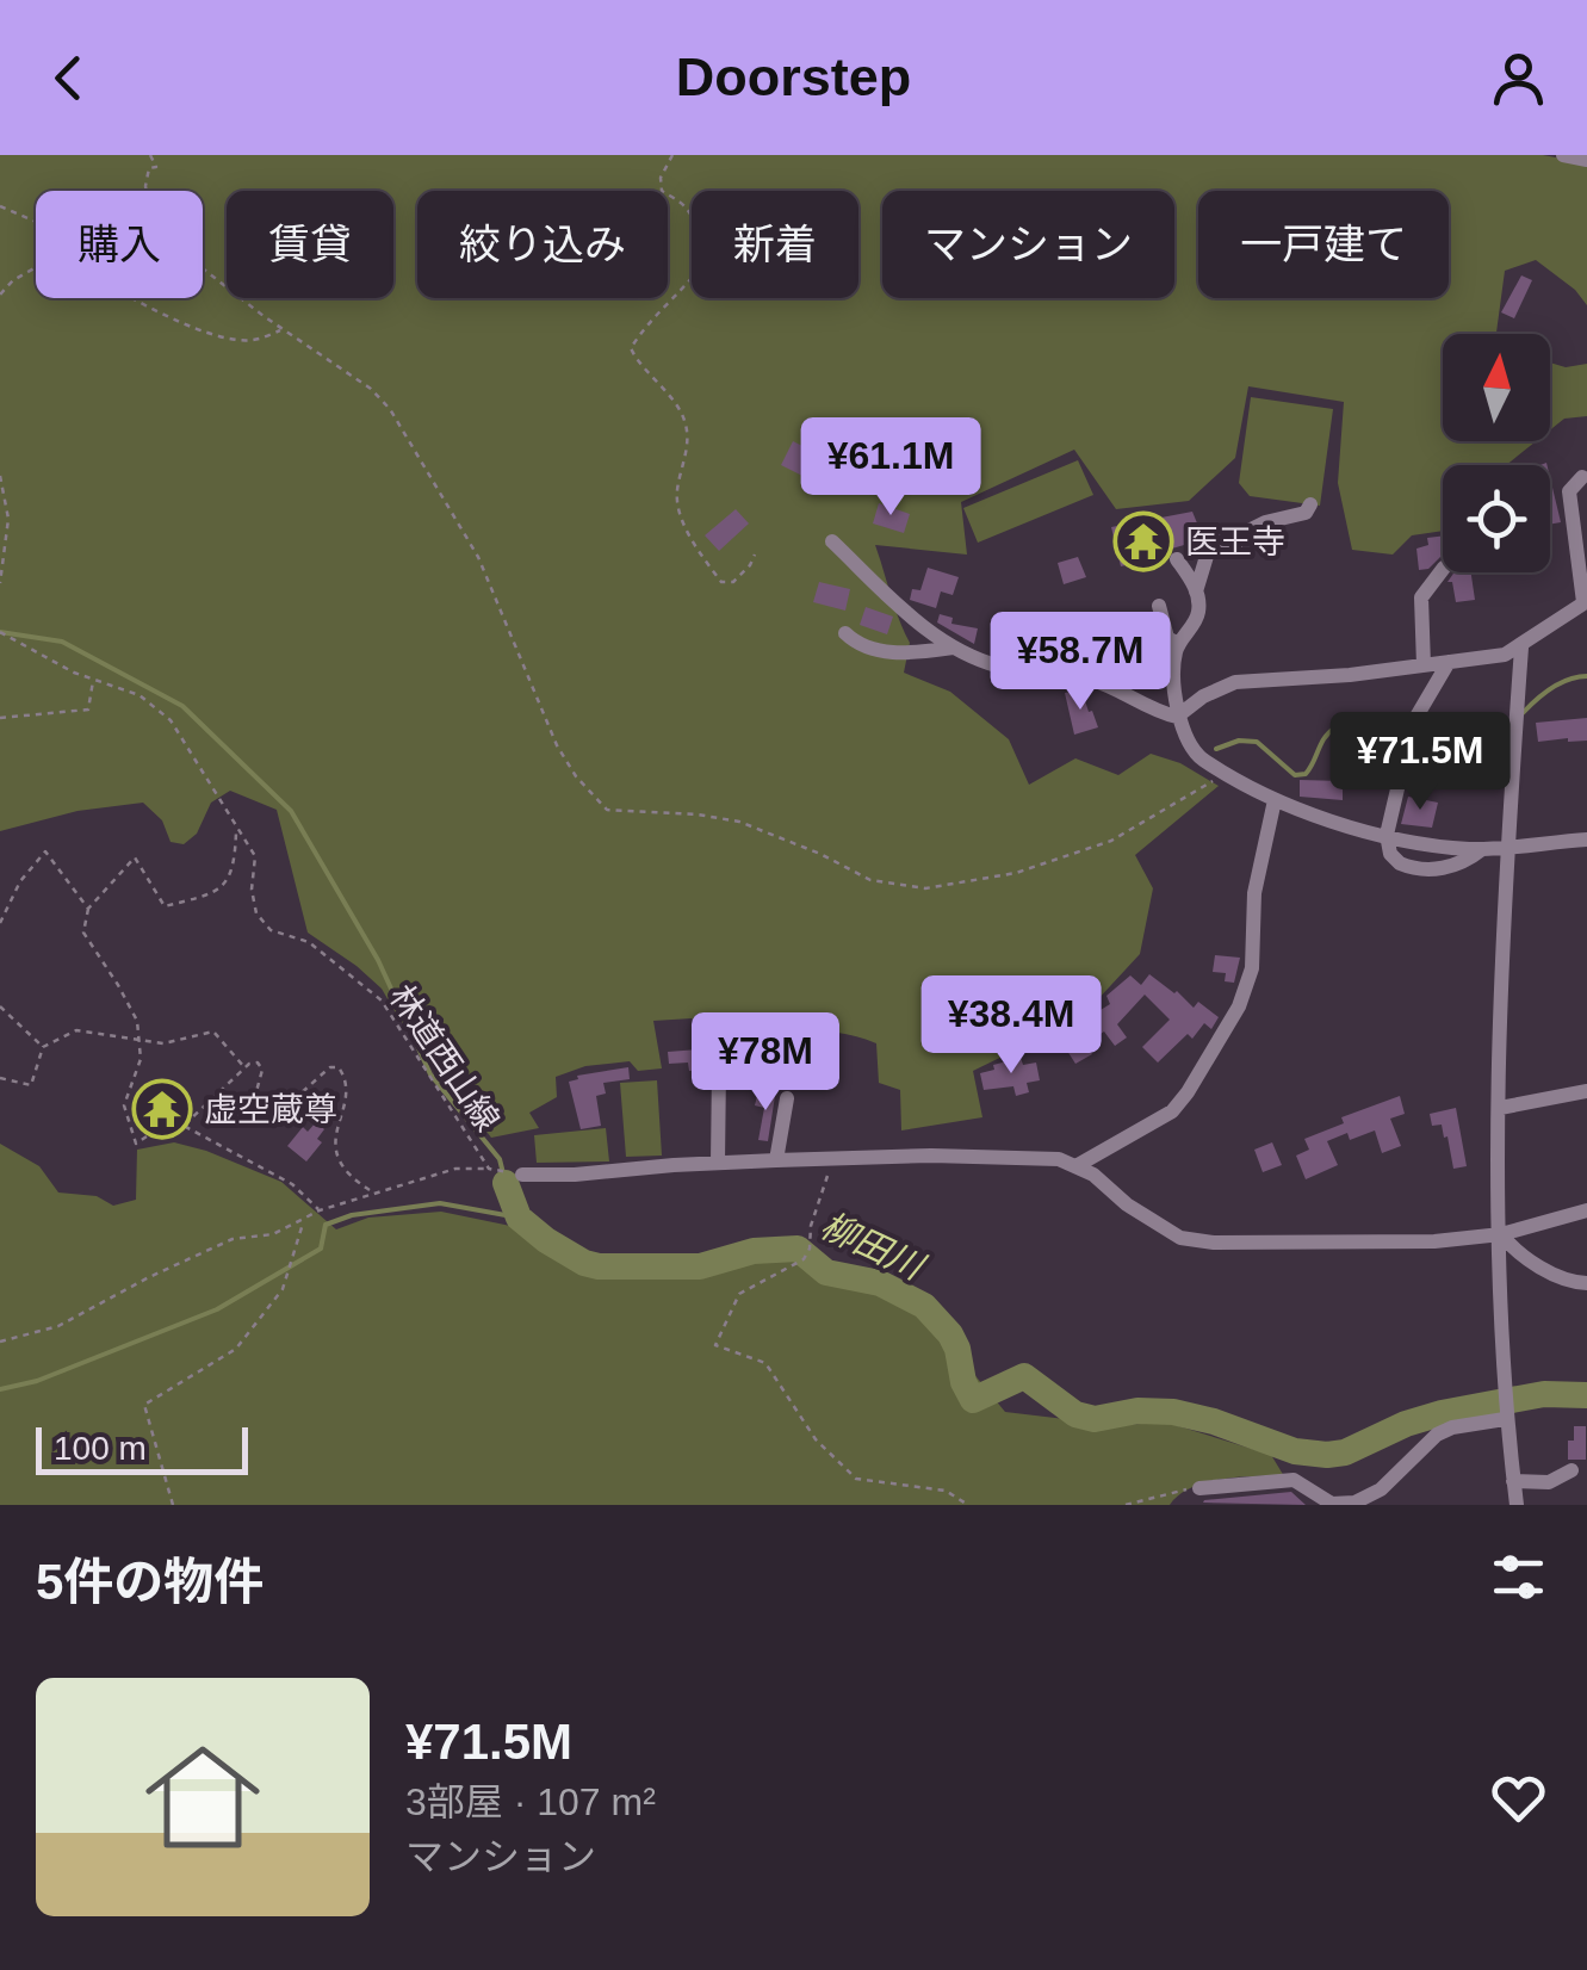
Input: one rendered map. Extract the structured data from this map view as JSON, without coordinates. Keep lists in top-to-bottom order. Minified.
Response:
{"streets":{"path":["林道西山線"]},"water":["柳田川"],"places":{"temple":["医王寺","虚空蔵尊"]},"scale_bar":"100 m","north":"top","page":{"header":"Doorstep","chip":["購入","賃貸","絞り込み","新着","マンション","一戸建て"],"price":["¥61.1M","¥58.7M","¥71.5M","¥38.4M","¥78M"],"scale":"100 m","heading":"5件の物件","list":[{"name":"¥71.5M","note":"3部屋 · 107 m² · マンション"}]}}
